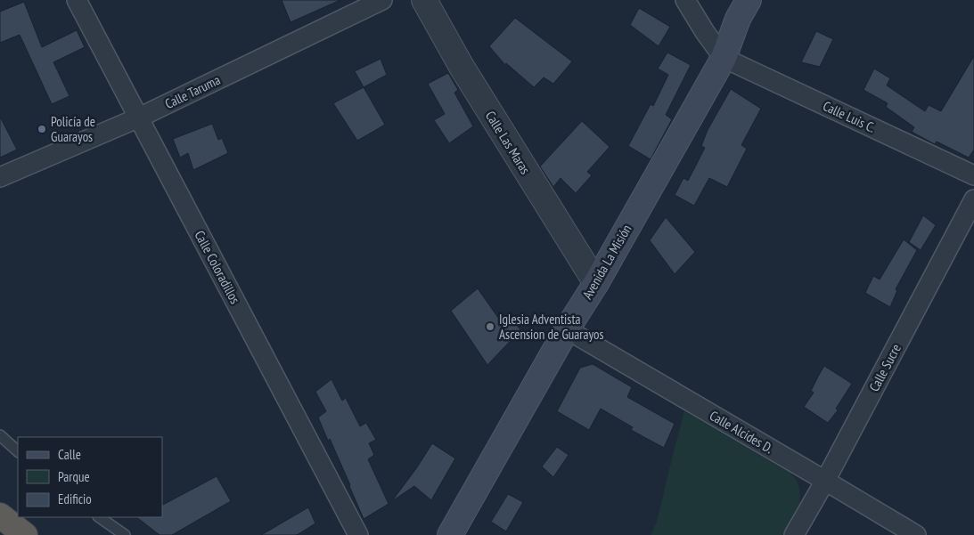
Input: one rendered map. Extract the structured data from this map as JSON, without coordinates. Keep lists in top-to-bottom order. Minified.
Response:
{"streets":{"main road":["Avenida La Misión"],"street":["Calle Taruma","Calle Luis C.","Calle Las Maras","Calle Coloradillos","Calle Sucre","Calle Alcides D."]},"crossings":[["Calle Taruma","Calle Coloradillos"],["Calle Luis C.","Avenida La Misión"],["Calle Las Maras","Avenida La Misión"],["Avenida La Misión","Calle Alcides D."],["Calle Sucre","Calle Alcides D."]],"places":["Policía de Guarayos","Iglesia Adventista Ascension de Guarayos"],"legend":["Calle","Parque","Edificio"]}
